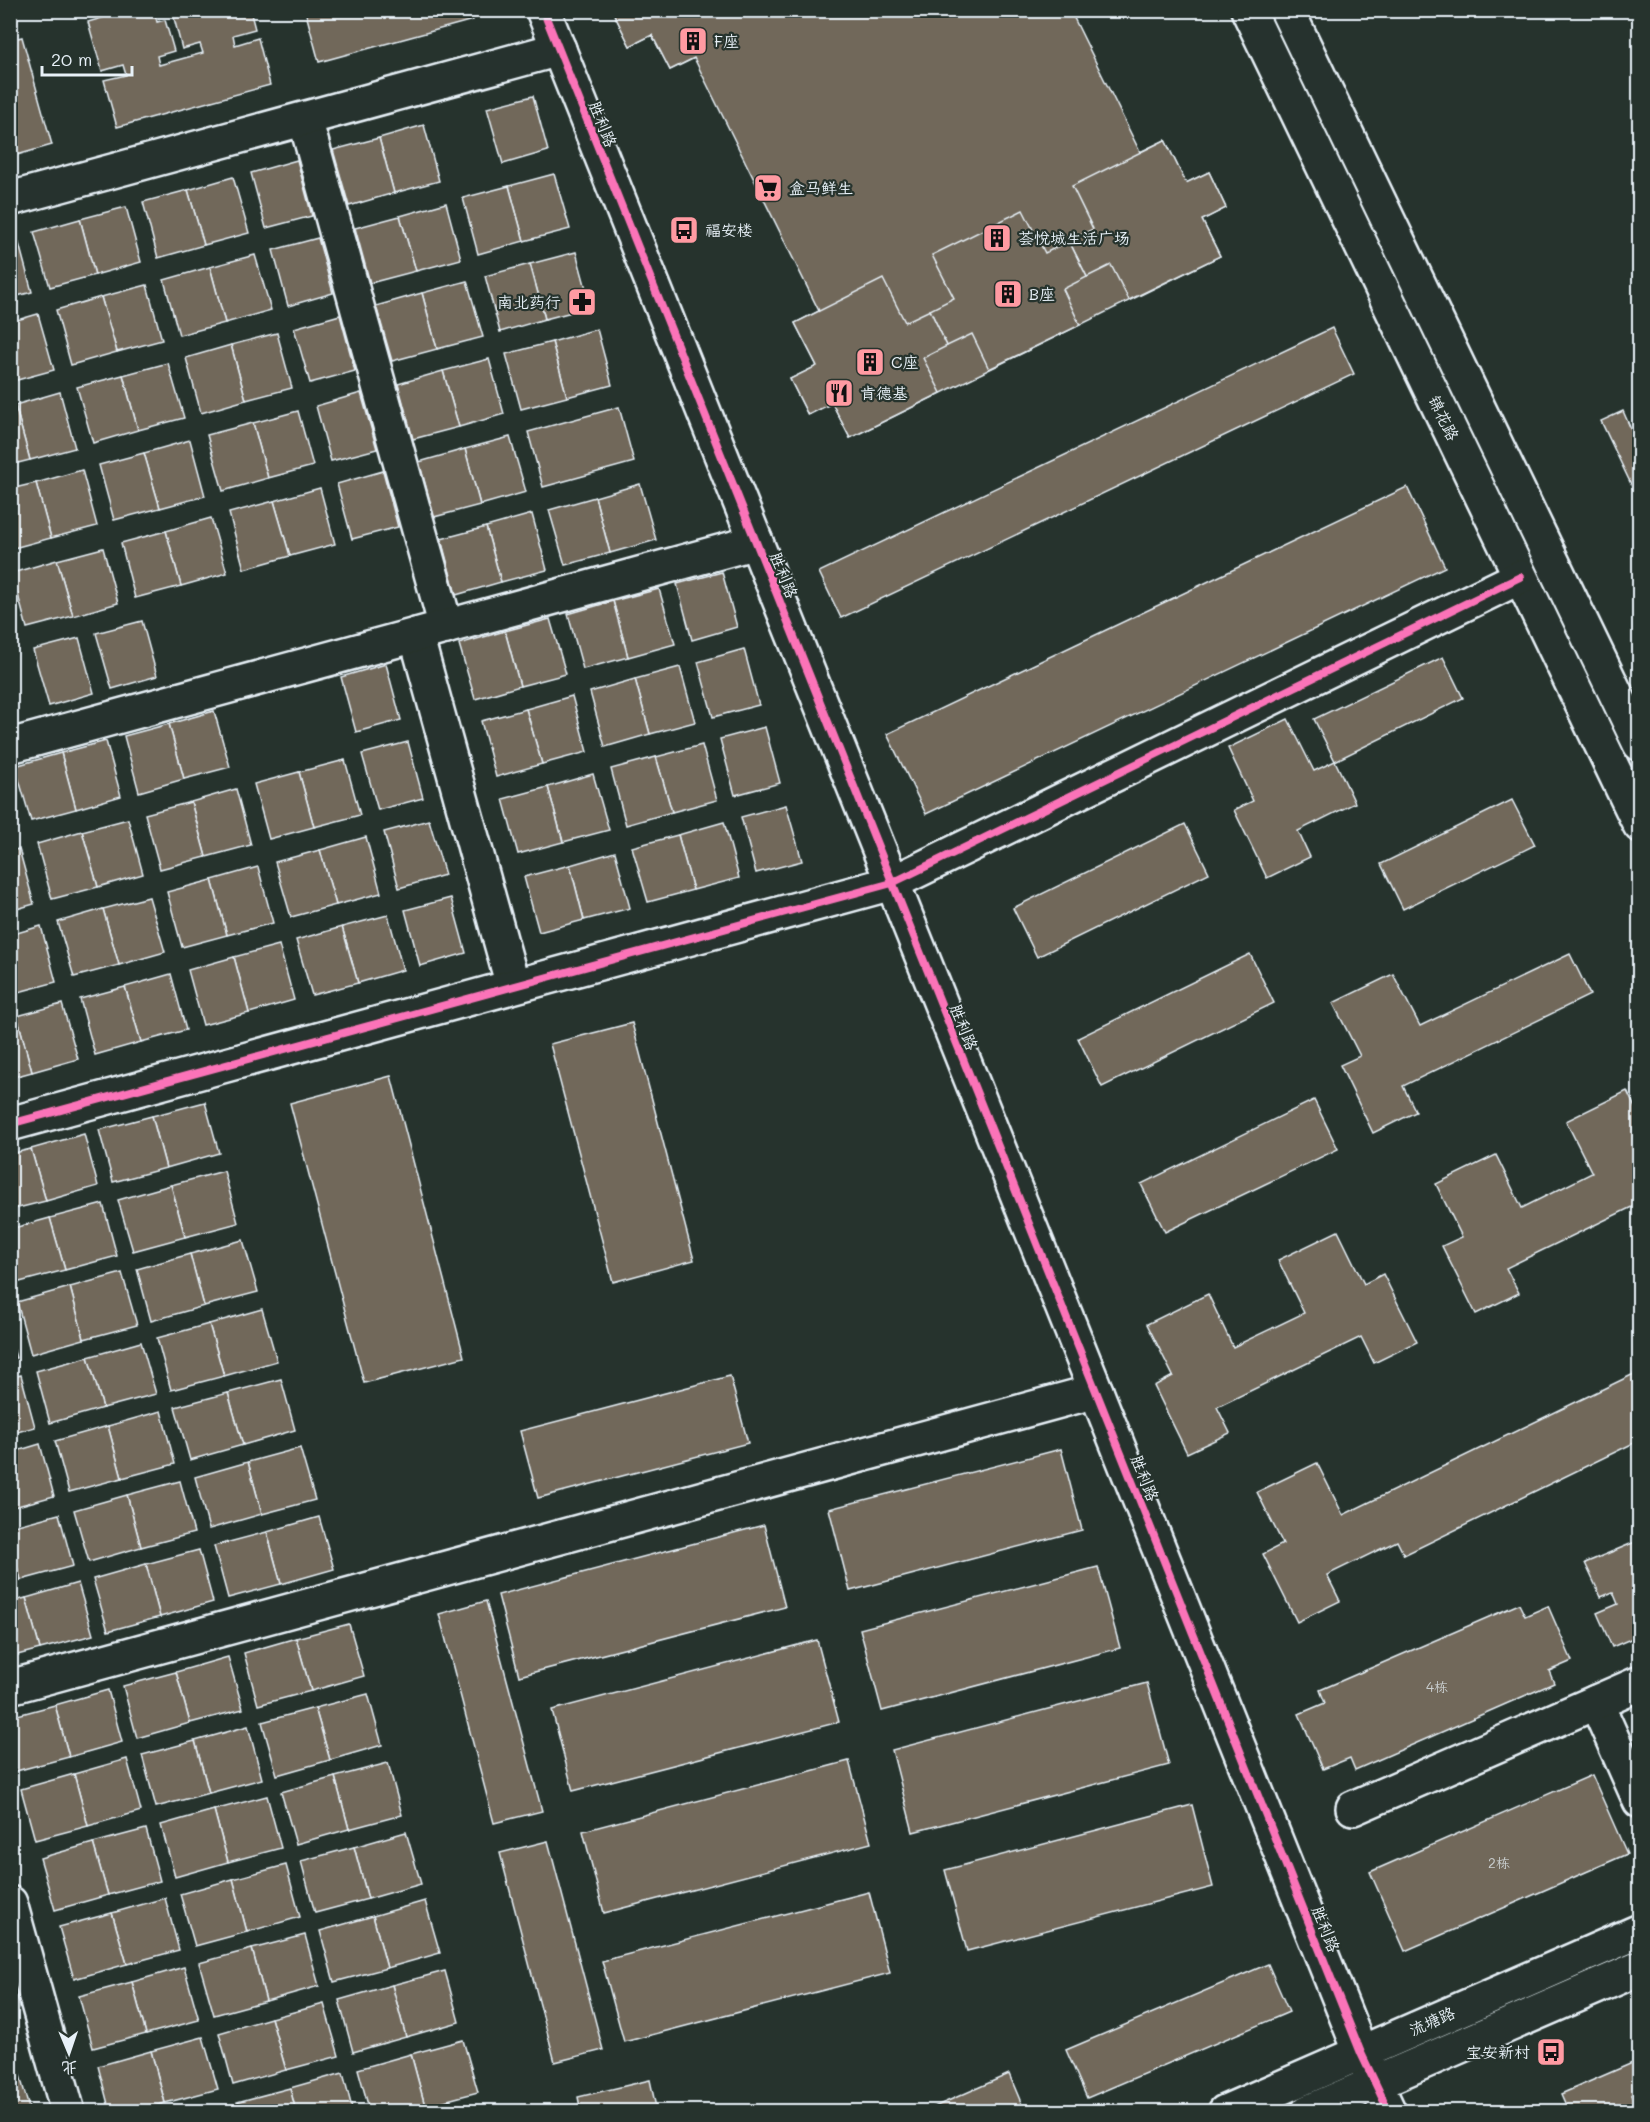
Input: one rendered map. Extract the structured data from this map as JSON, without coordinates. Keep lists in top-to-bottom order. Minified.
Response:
{"streets":{"street":["胜利路","锦花路","流塘路"]},"crossings":[["胜利路","流塘路"]],"places":{"building":["F座","荟悦城生活广场","B座","C座"],"supermarket":["盒马鲜生"],"bus stop":["福安楼","宝安新村"],"pharmacy":["南北药行"],"restaurant":["肯德基"]},"house_numbers":["4栋","2栋"],"scale_bar":"20 m","north":"bottom"}
